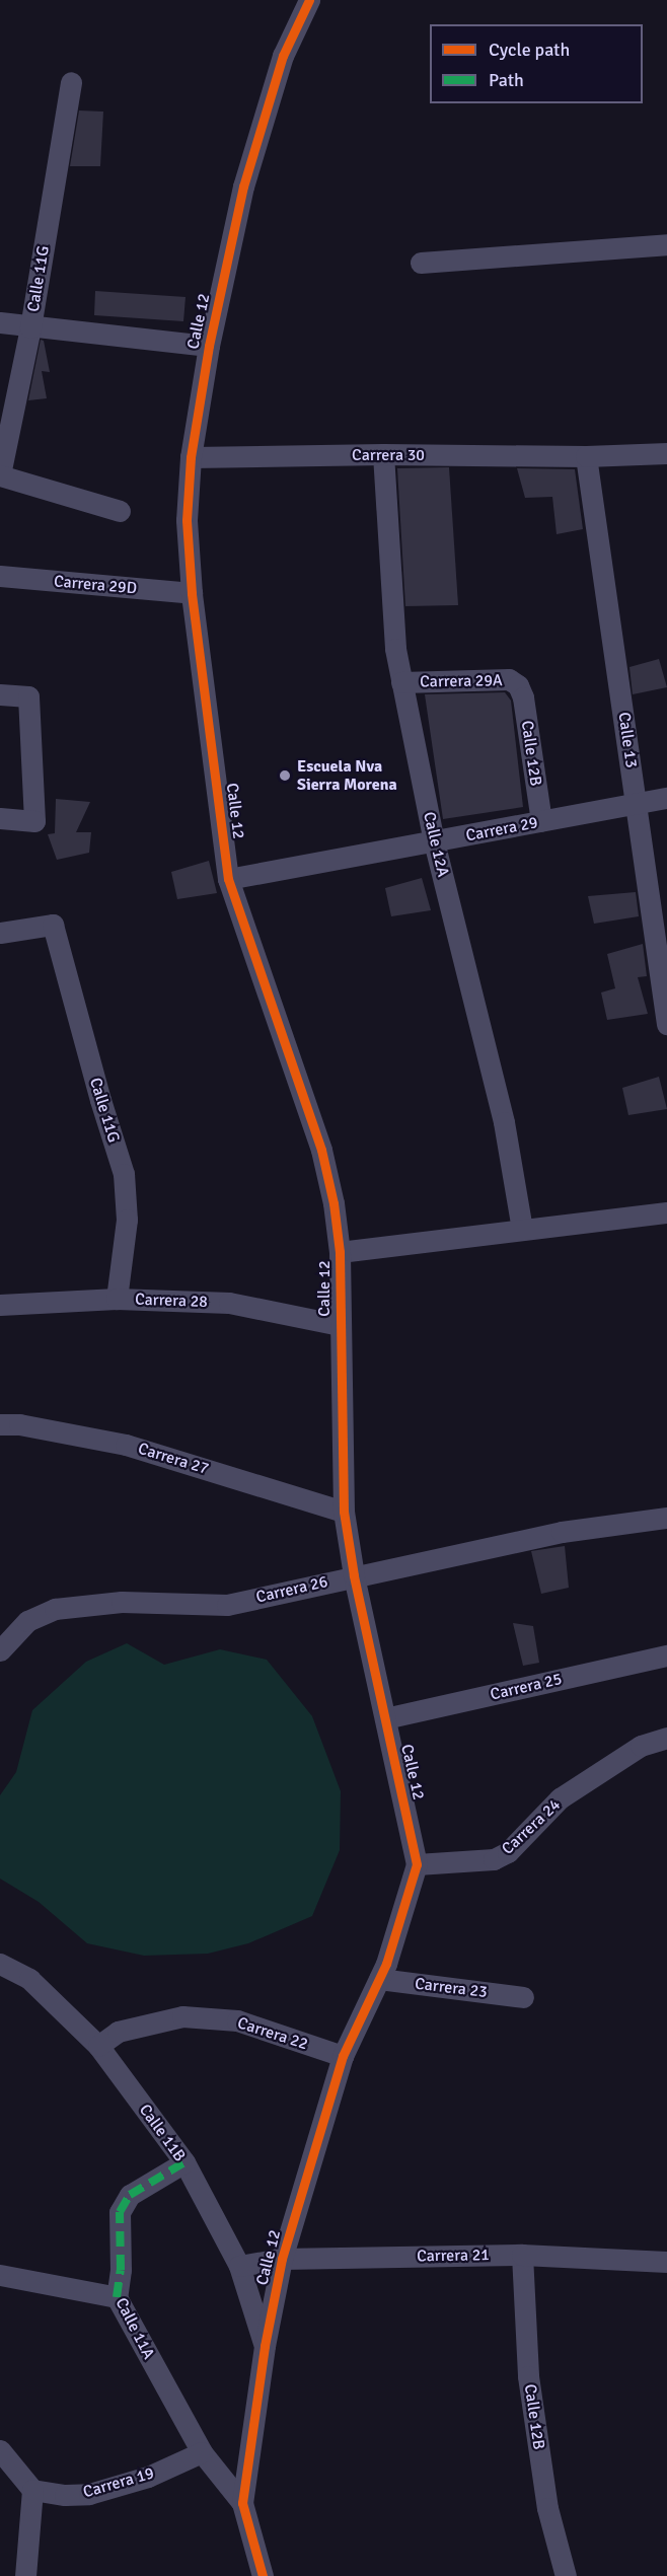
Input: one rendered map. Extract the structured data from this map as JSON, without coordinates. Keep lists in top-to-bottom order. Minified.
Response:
{"streets":{"street":["Calle 11G","Calle 12","Carrera 30","Carrera 29D","Carrera 29A","Calle 13","Calle 12B","Carrera 29","Calle 12A","Carrera 28","Carrera 27","Carrera 26","Carrera 25","Carrera 24","Carrera 23","Carrera 22","Calle 11B","Carrera 21","Calle 11A","Carrera 19"]},"crossings":[["Calle 11G","Carrera 28"],["Calle 12","Carrera 30"],["Calle 12","Carrera 29D"],["Calle 12","Carrera 29"],["Calle 12","Carrera 28"],["Calle 12","Carrera 27"],["Calle 12","Carrera 26"],["Calle 12","Carrera 25"],["Calle 12","Carrera 24"],["Calle 12","Carrera 23"],["Calle 12","Carrera 22"],["Calle 12","Calle 11B"],["Calle 12","Carrera 21"],["Calle 12","Calle 11A"],["Carrera 30","Calle 13"],["Carrera 30","Calle 12A"],["Carrera 29A","Calle 12B"],["Carrera 29A","Calle 12A"],["Calle 13","Carrera 29"],["Calle 12B","Carrera 29"],["Calle 12B","Carrera 21"],["Carrera 29","Calle 12A"],["Carrera 22","Calle 11B"],["Calle 11B","Carrera 21"],["Calle 11B","Calle 11A"],["Calle 11A","Carrera 19"]],"places":["Escuela Nva Sierra Morena"],"legend":["Cycle path","Path"]}
